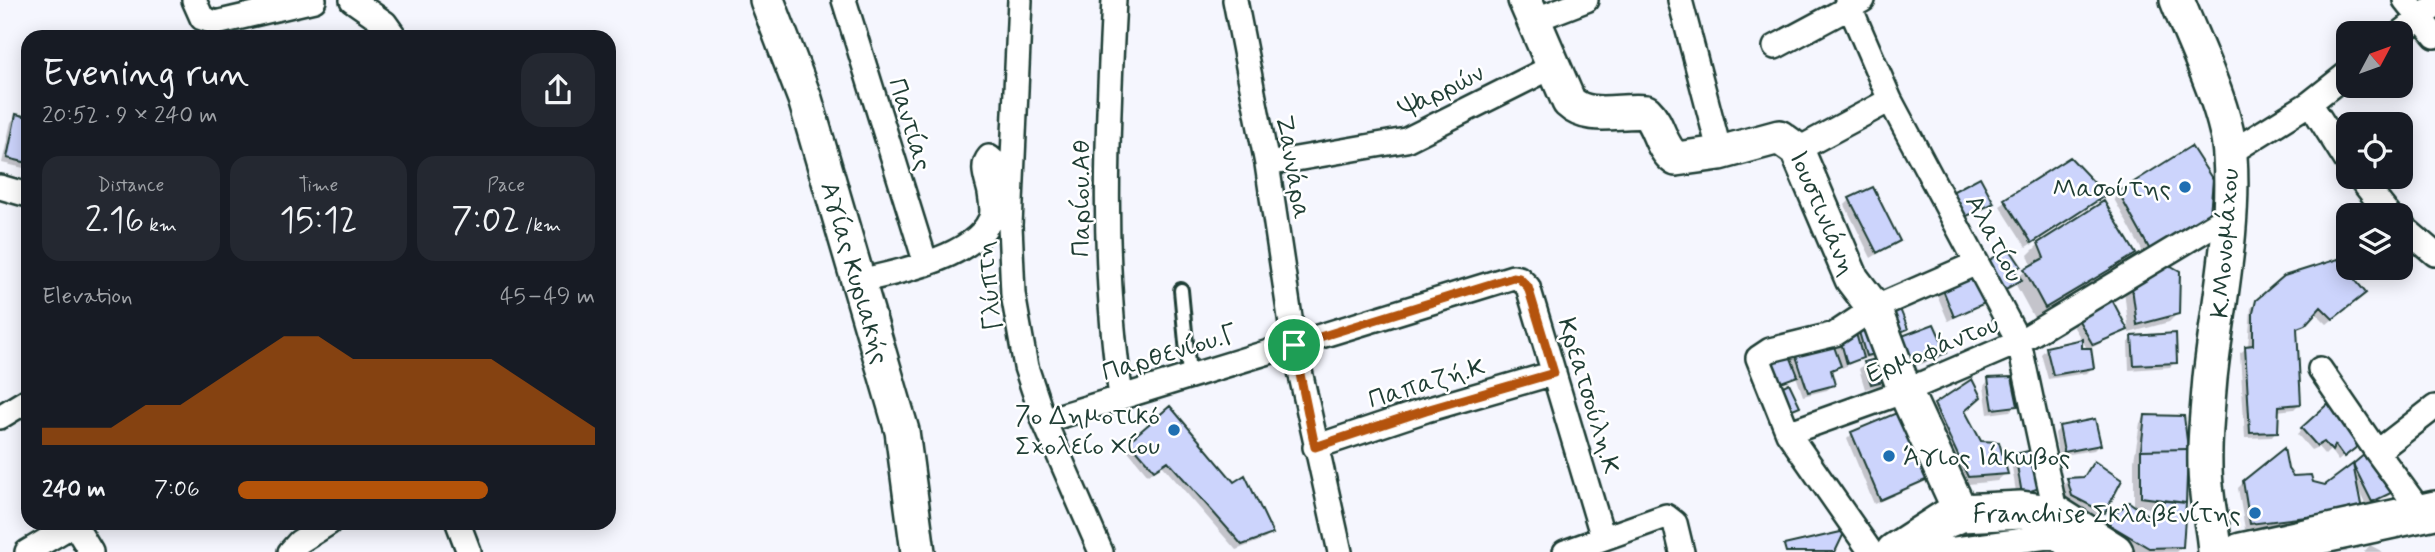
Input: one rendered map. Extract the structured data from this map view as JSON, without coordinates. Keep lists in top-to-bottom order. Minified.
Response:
{"streets":{"main road":["Ιουστινιάνη","Κ.Μονομάχου","Αγίας Κυριακής"],"street":["Ψαρρών","Παντίας","Ζαννάρα","Παρίου.Αθ","Αλατίου","Γλύπτη","Ερμοφάντου","Παρθενίου.Γ","Παπαζή.Κ","Κρεατσούλη.Κ"]},"crossings":[["Ψαρρών","Ζαννάρα"],["Ψαρρών","Ιουστινιάνη"],["Ζαννάρα","Παρθενίου.Γ"],["Ζαννάρα","Παπαζή.Κ"],["Παρίου.Αθ","Παρθενίου.Γ"],["Ιουστινιάνη","Ερμοφάντου"],["Αλατίου","Ερμοφάντου"],["Κ.Μονομάχου","Ερμοφάντου"],["Γλύπτη","Παρθενίου.Γ"],["Παρθενίου.Γ","Κρεατσούλη.Κ"],["Παπαζή.Κ","Κρεατσούλη.Κ"]],"places":["Μασούτης","7ο Δημοτικό Σχολείο Χίου","Άγιος Ιάκωβος","Franchise Σκλαβενίτης"],"north":"top right","page":{"heading":["Evening run","20:52 · 9 × 240 m"],"stats":[["Distance","2.16 km"],["Time","15:12"],["Pace","7:02 /km"]],"chart":["Elevation","45–49 m"],"list":[{"name":"240 m","note":"7:06"}]}}
